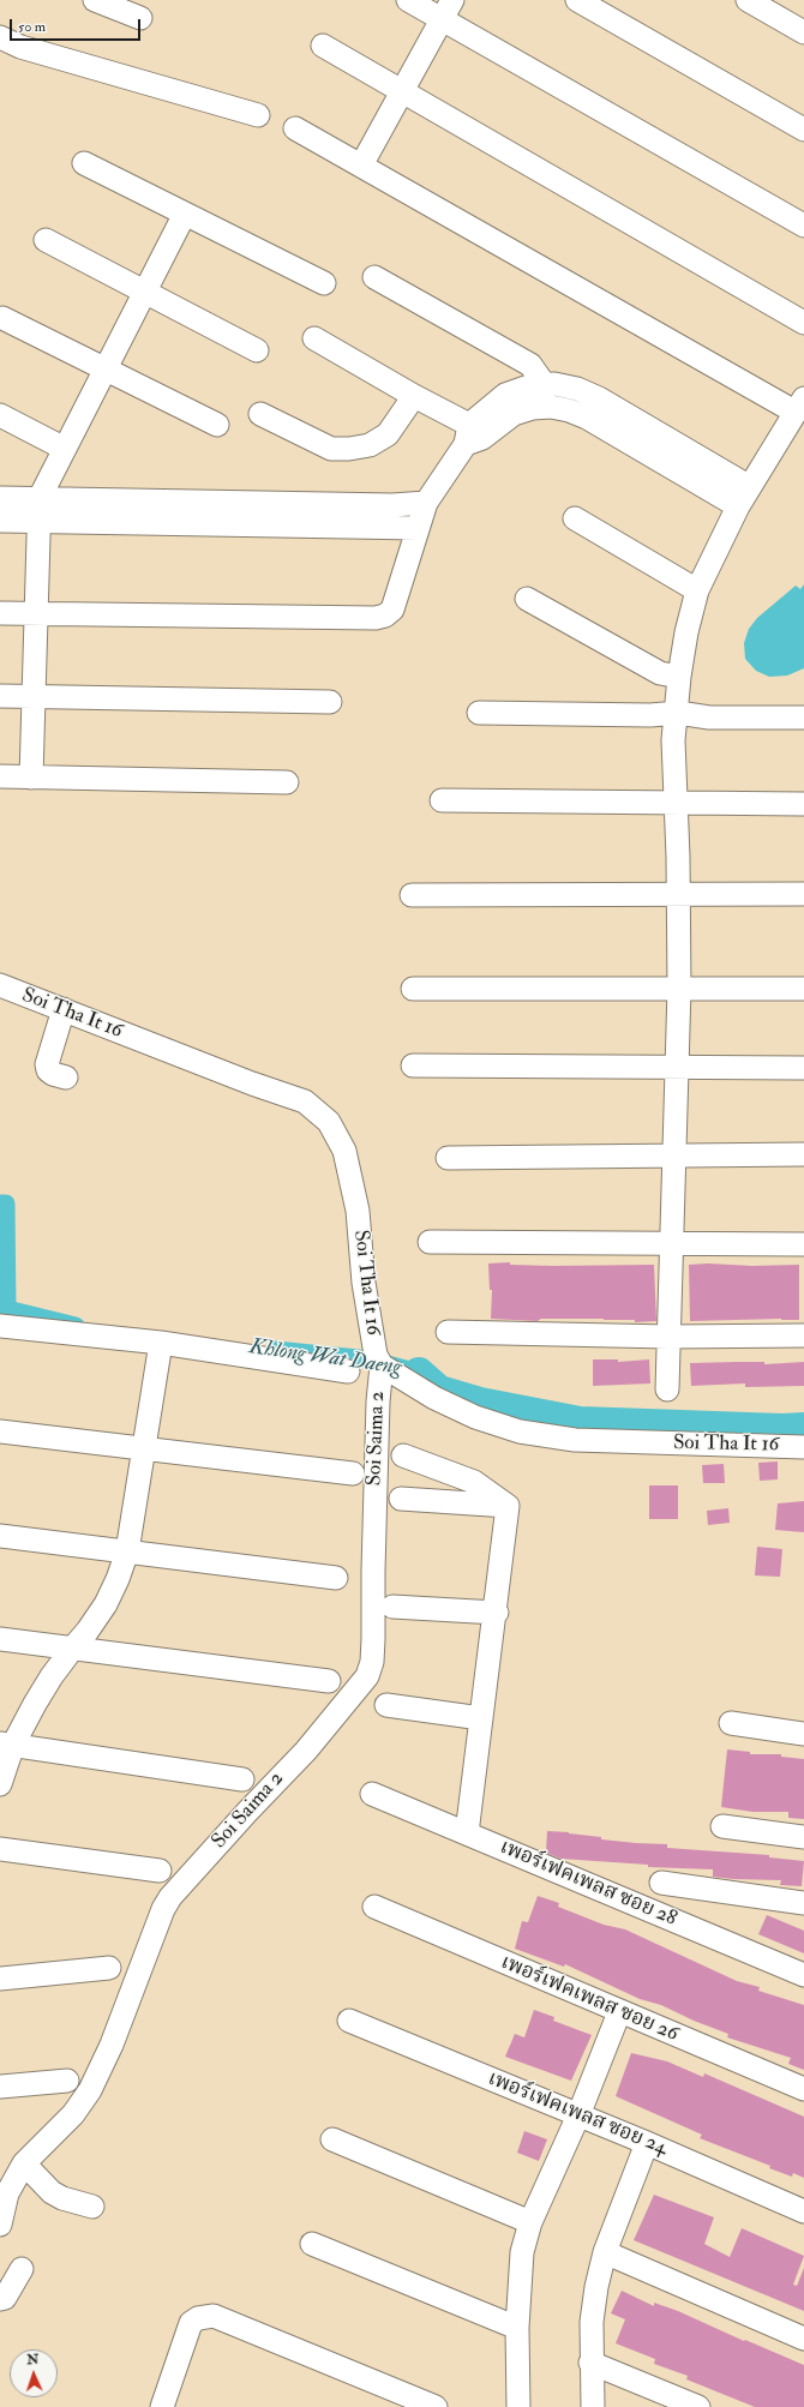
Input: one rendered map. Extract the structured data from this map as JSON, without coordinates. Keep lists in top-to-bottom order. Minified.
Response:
{"streets":{"street":["Soi Tha It 16","Soi Saima 2","เพอร์เฟคเพลส ซอย 28","เพอร์เฟคเพลส ซอย 26","เพอร์เฟคเพลส ซอย 24"]},"crossings":[["Soi Tha It 16","Soi Saima 2"]],"water":["Khlong Wat Daeng"],"scale_bar":"50 m","north":"top"}
